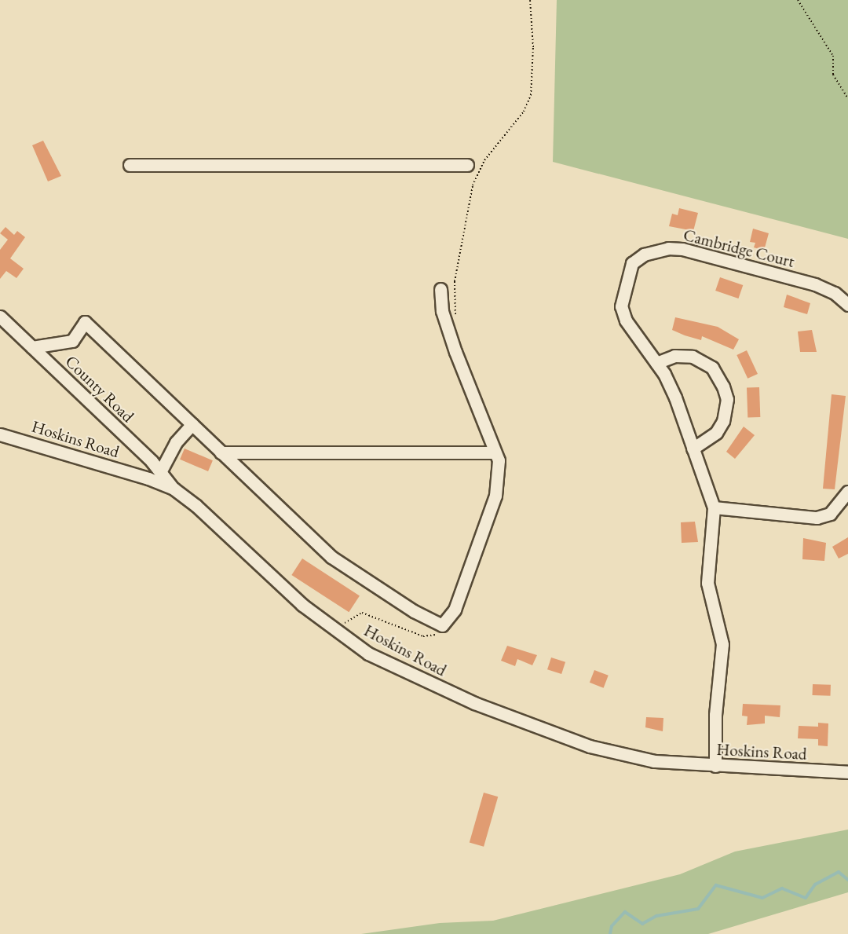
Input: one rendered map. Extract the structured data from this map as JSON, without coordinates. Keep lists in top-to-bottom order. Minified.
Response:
{"streets":{"street":["Cambridge Court","County Road","Hoskins Road"]},"crossings":[["Cambridge Court","Hoskins Road"],["County Road","Hoskins Road"]]}
